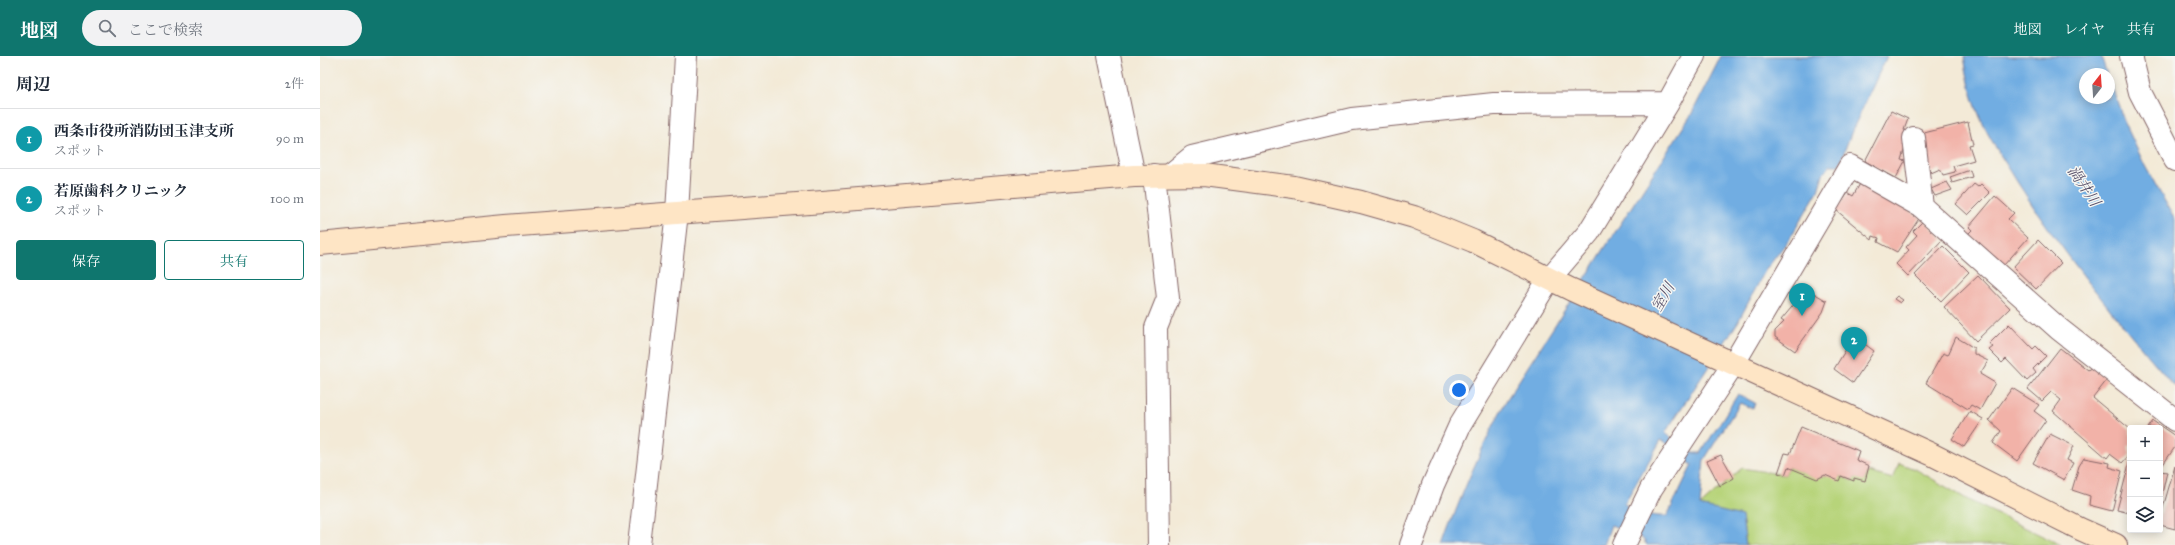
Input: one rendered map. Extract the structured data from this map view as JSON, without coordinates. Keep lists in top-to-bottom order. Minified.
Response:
{"water":["渦井川","室川"],"north":"top","page":{"header":"地図","search":"ここで検索","nav":["地図","レイヤ","共有"],"heading":["周辺","2件"],"list":[{"mark":"1","name":"西条市役所消防団玉津支所","note":"スポット","value":"90 m"},{"mark":"2","name":"若原歯科クリニック","note":"スポット","value":"100 m"}],"buttons":["保存","共有"],"pins":["1","2"],"map_buttons":["+","−"]}}
